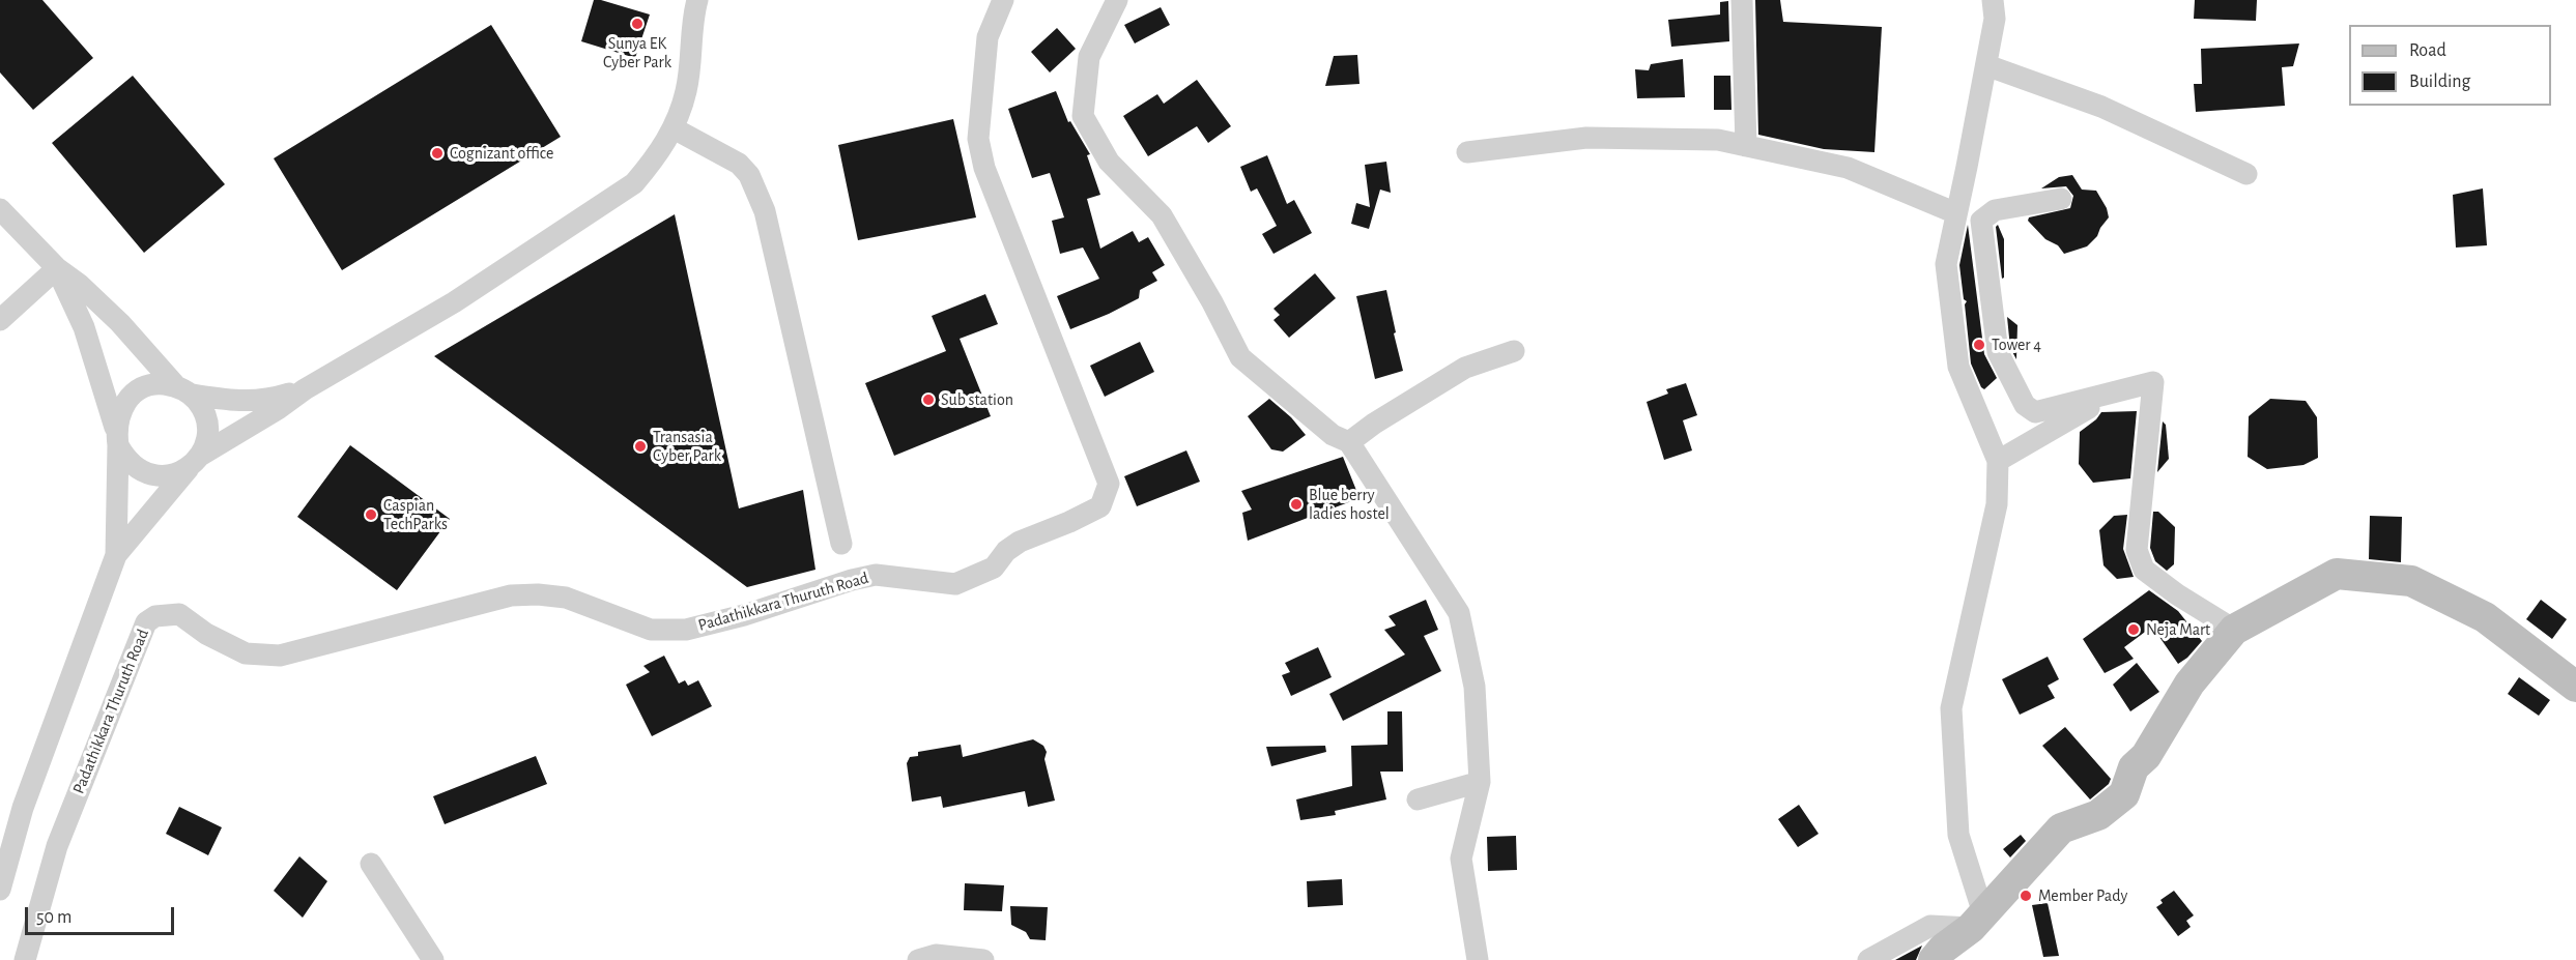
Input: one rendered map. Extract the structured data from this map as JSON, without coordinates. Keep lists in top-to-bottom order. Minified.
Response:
{"streets":{"street":["Padathikkara Thuruth Road"]},"places":["Sunya EK Cyber Park","Cognizant office","Tower 4","Sub station","Transasia Cyber Park","Blue berry ladies hostel","Caspian TechParks","Neja Mart","Member Pady"],"legend":["Road","Building"],"scale_bar":"50 m"}
